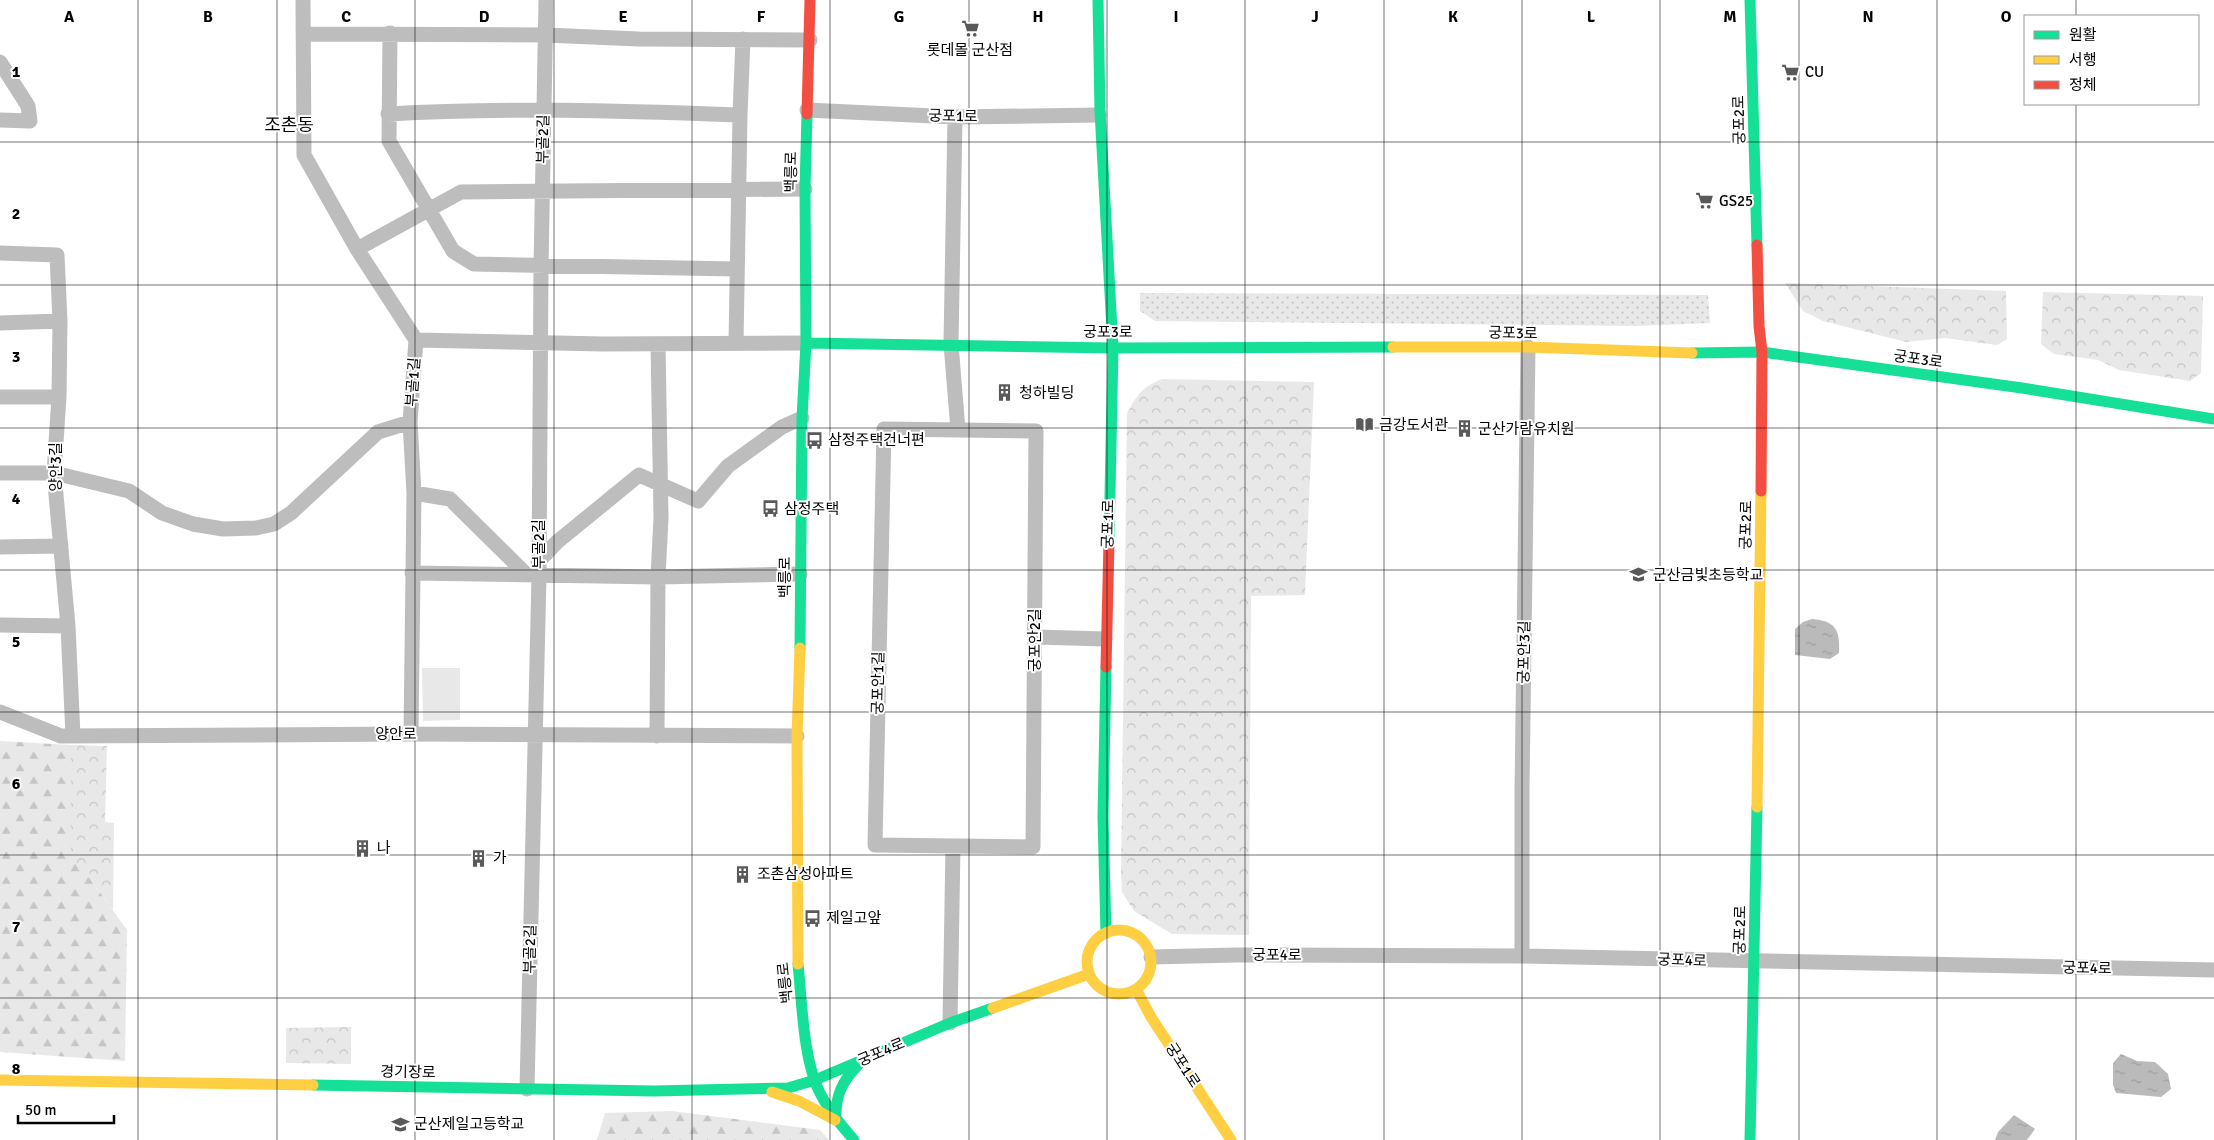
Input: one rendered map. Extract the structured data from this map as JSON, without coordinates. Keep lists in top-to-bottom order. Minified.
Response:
{"streets":{"street":["궁포1로","궁포2로","부골2길","백릉로","궁포3로","부골1길","양안3길","궁포안2길","궁포안3길","궁포안1길","양안로","궁포4로","경기장로"]},"crossings":[["궁포1로","백릉로"],["궁포1로","궁포3로"],["궁포1로","궁포4로"],["궁포2로","궁포3로"],["궁포2로","궁포4로"],["부골2길","양안로"],["부골2길","경기장로"],["백릉로","궁포3로"],["백릉로","양안로"],["백릉로","궁포4로"],["백릉로","경기장로"],["궁포3로","궁포안3길"],["부골1길","양안로"],["양안3길","양안로"],["궁포안2길","궁포안1길"],["궁포안3길","궁포4로"],["궁포4로","경기장로"]],"districts":["조촌동"],"places":{"supermarket":["롯데몰 군산점","CU","GS25"],"building":["청하빌딩","군산가람유치원","나","가","조촌삼성아파트"],"library":["금강도서관"],"bus stop":["삼정주택건너편","삼정주택","제일고앞"],"school or university":["군산금빛초등학교","군산제일고등학교"]},"legend":["원활","서행","정체"],"scale_bar":"50 m","grid":{"columns":["A","B","C","D","E","F","G","H","I","J","K","L","M","N","O"],"rows":["1","2","3","4","5","6","7","8"]}}
